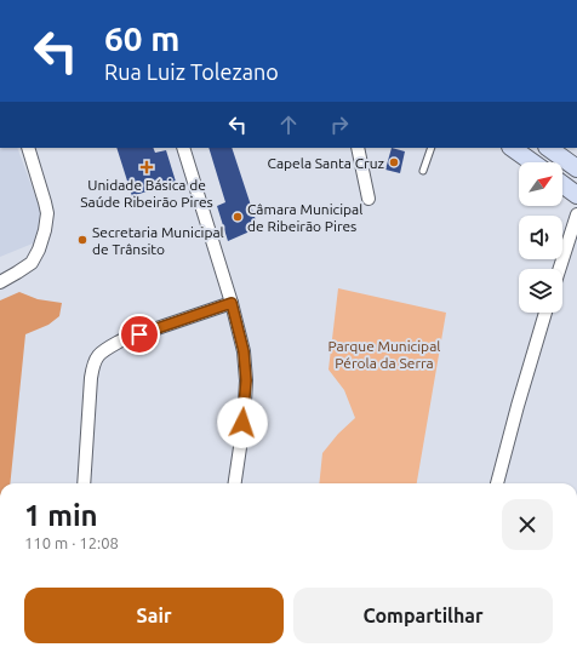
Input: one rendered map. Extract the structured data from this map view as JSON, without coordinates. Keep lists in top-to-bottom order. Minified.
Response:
{"parks":["Parque Municipal Pérola da Serra"],"places":{"other":["Capela Santa Cruz","Câmara Municipal de Ribeirão Pires","Secretaria Municipal de Trânsito"],"health":["Unidade Básica de Saúde Ribeirão Pires"]},"north":"top right","page":{"turn":["60 m","Rua Luiz Tolezano"],"heading":["1 min","110 m · 12:08"],"buttons":["Sair","Compartilhar"]}}
